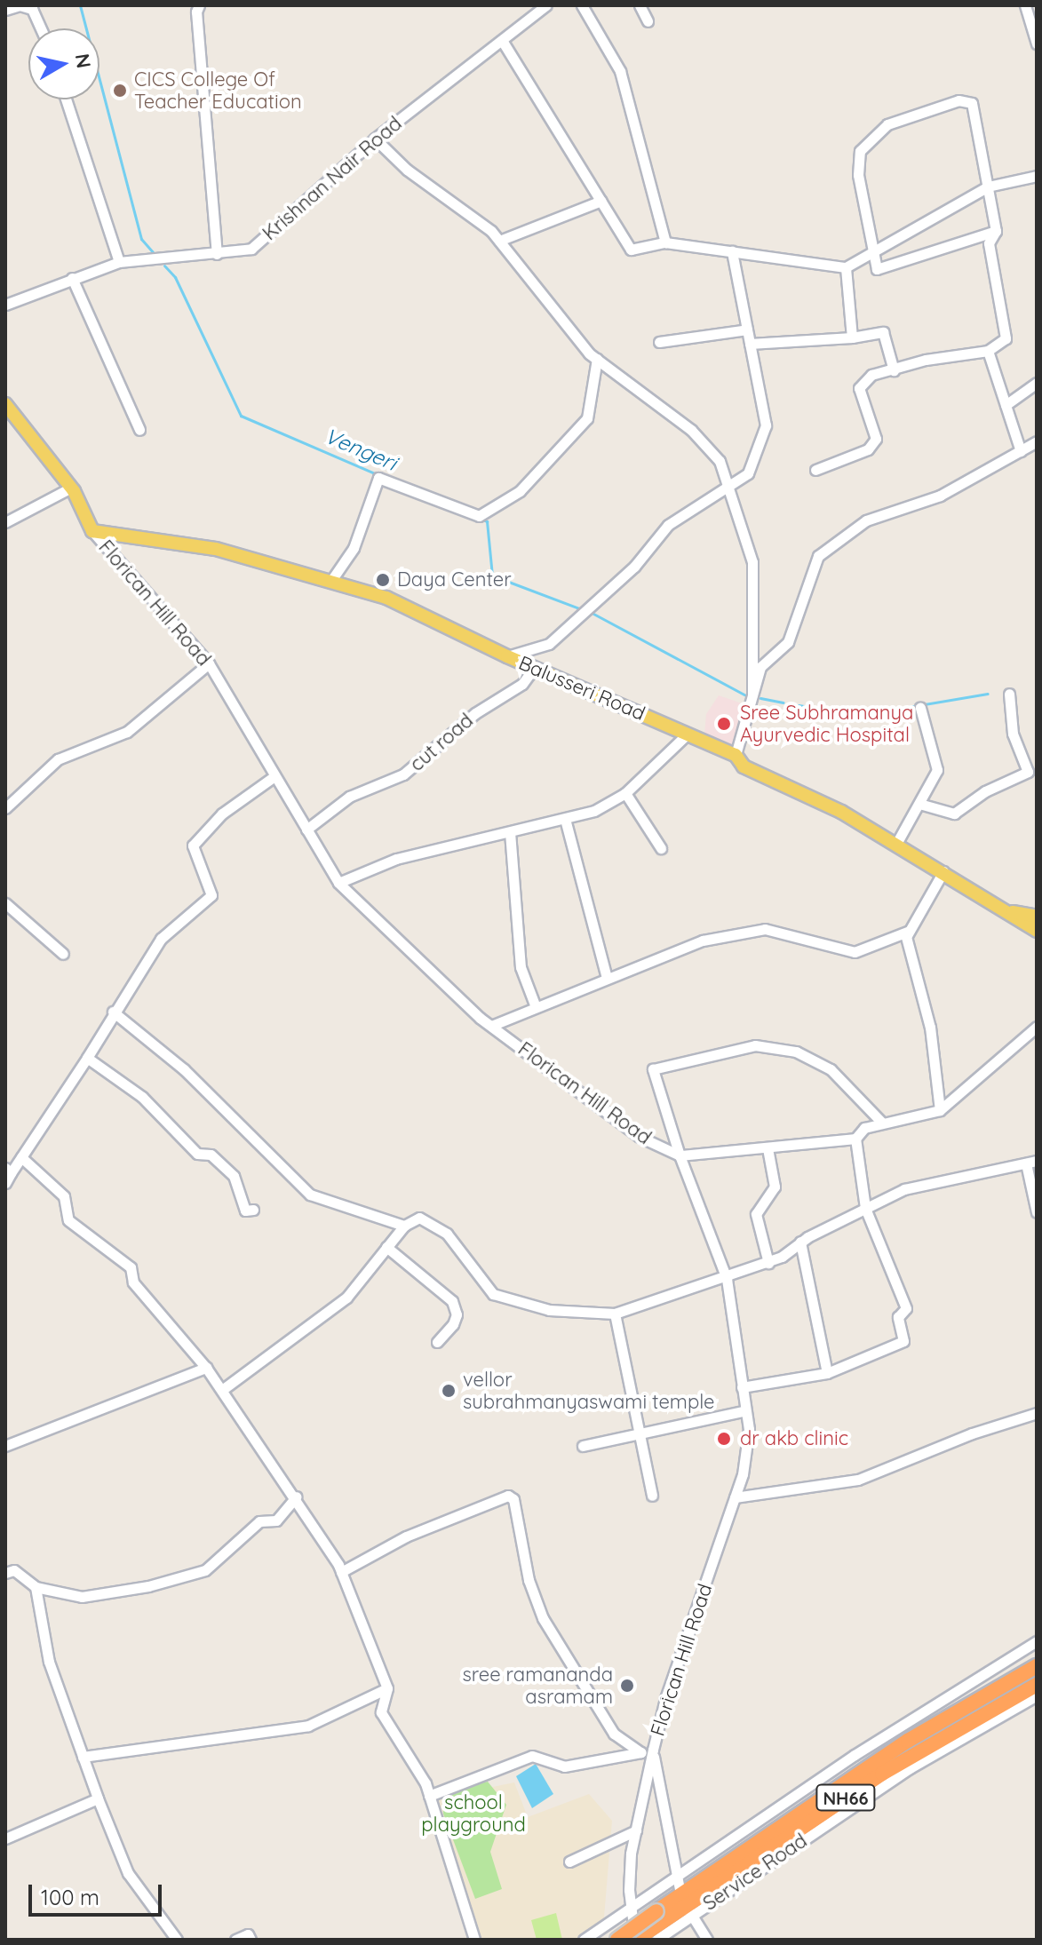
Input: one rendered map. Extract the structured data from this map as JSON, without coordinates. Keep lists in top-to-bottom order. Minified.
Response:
{"streets":{"highway":["NH66"],"main road":["Balusseri Road"],"street":["Krishnan Nair Road","Florican Hill Road","cut road","Service Road"]},"crossings":[["Florican Hill Road","Balusseri Road"],["Florican Hill Road","cut road"],["Florican Hill Road","NH66"],["Balusseri Road","cut road"],["NH66","Service Road"]],"water":["Vengeri"],"parks":["school playground"],"places":["CICS College Of Teacher Education","Daya Center","Sree Subhramanya Ayurvedic Hospital","vellor subrahmanyaswami temple","dr akb clinic","sree ramananda asramam"],"scale_bar":"100 m","north":"right"}
